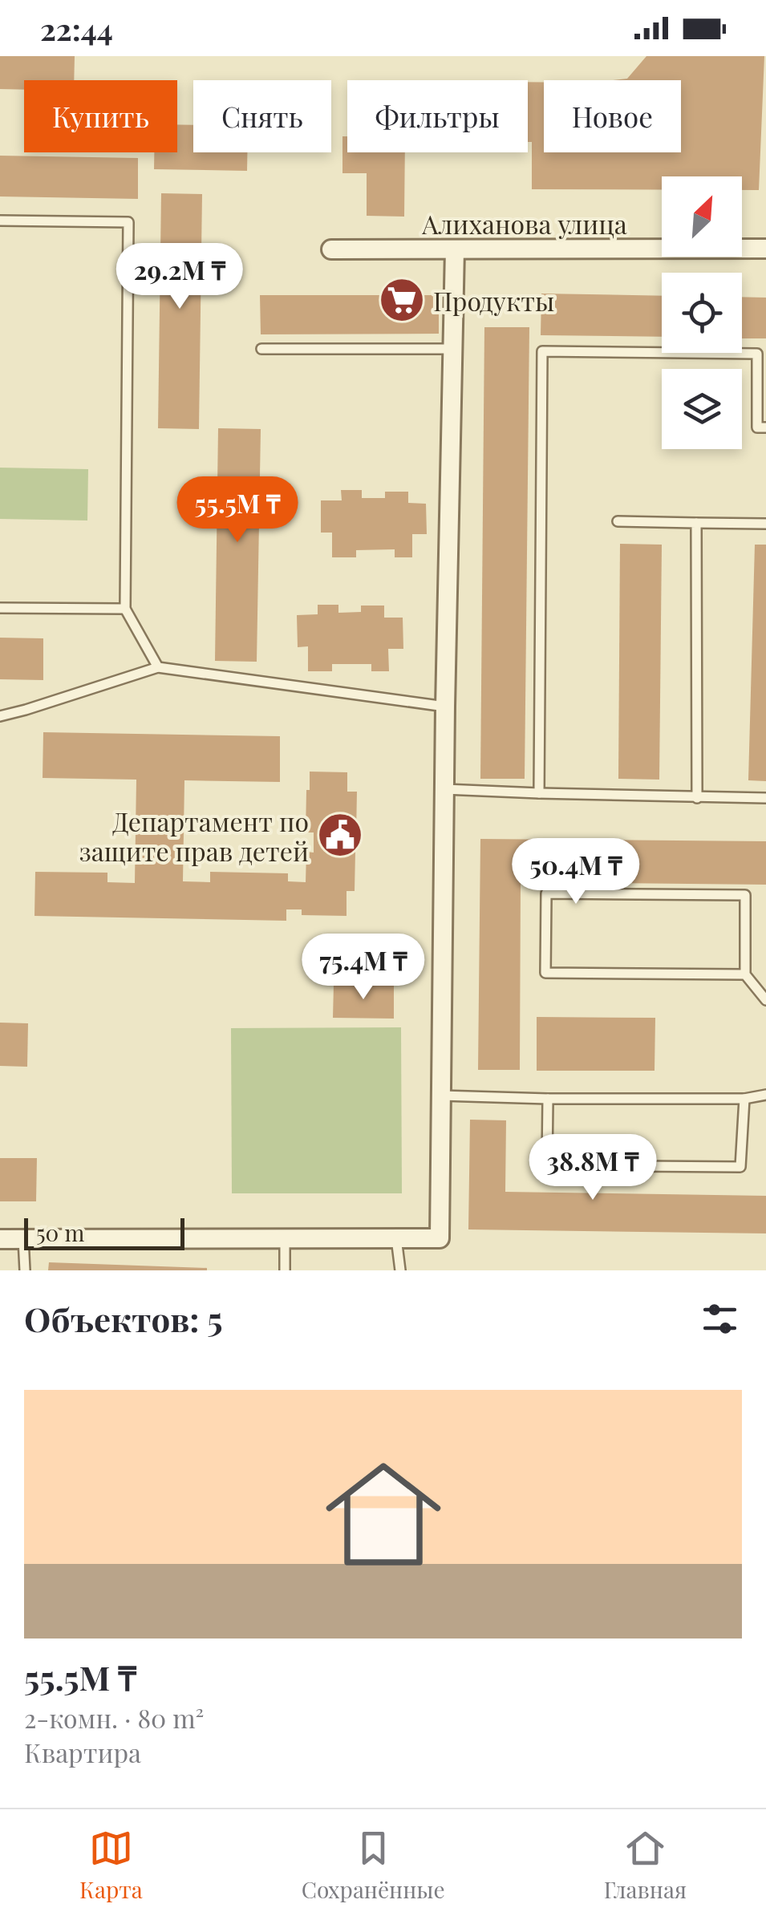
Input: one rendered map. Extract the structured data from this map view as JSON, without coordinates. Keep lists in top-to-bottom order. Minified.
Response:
{"streets":{"street":["Алиханова улица"]},"places":{"supermarket":["Продукты"],"public building":["Департамент по защите прав детей"]},"scale_bar":"50 m","north":"top right","page":{"status":"22:44","chip":["Купить","Снять","Фильтры","Новое"],"price":["29.2M ₸","55.5M ₸","50.4M ₸","75.4M ₸","38.8M ₸"],"scale":"50 m","heading":"Объектов: 5","list":[{"name":"55.5M ₸","note":"2-комн. · 80 m² · Квартира"}],"tabs":["Карта","Сохранённые","Главная"]}}
